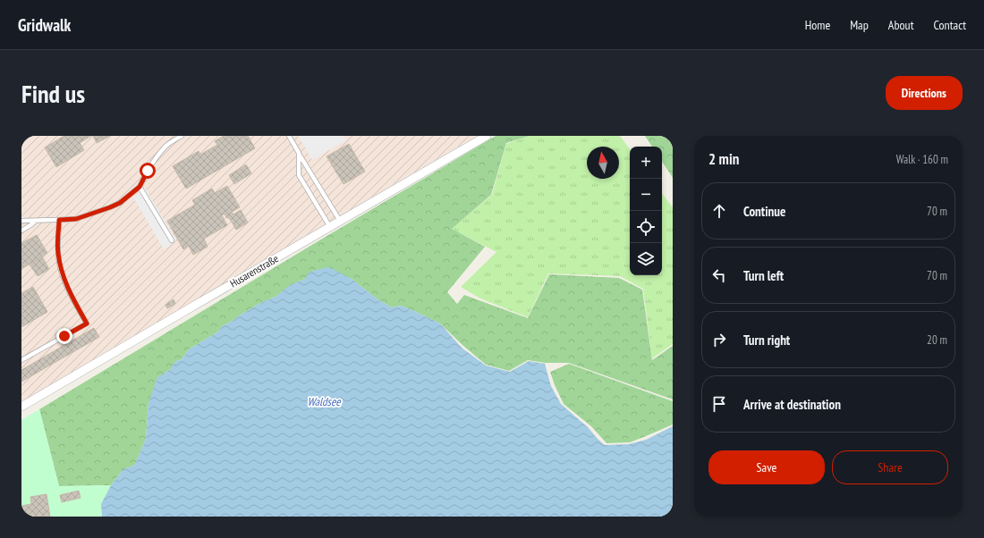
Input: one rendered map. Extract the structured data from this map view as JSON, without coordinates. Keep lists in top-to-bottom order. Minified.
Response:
{"streets":{"street":["Husarenstraße"]},"water":["Waldsee"],"north":"top","page":{"header":"Gridwalk","nav":["Home","Map","About","Contact"],"buttons":["Directions",["Save","Share"]],"title":"Find us","heading":["2 min","Walk · 160 m"],"map_buttons":["+","−"],"list":[["Continue","70 m"],["Turn left","70 m"],["Turn right","20 m"],"Arrive at destination"]}}
